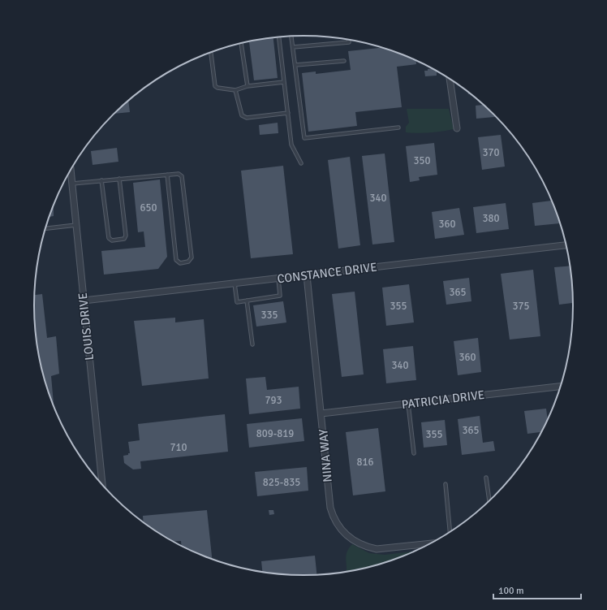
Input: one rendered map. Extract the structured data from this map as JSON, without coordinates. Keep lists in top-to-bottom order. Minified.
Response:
{"streets":{"street":["CONSTANCE DRIVE","LOUIS DRIVE","PATRICIA DRIVE","NINA WAY"]},"crossings":[["CONSTANCE DRIVE","LOUIS DRIVE"],["CONSTANCE DRIVE","NINA WAY"],["PATRICIA DRIVE","NINA WAY"]],"house_numbers":["370","350","340","650","380","360","365","355","375","335","360","340","793","365","809-819","355","710","816","825-835"],"scale_bar":"100 m"}
